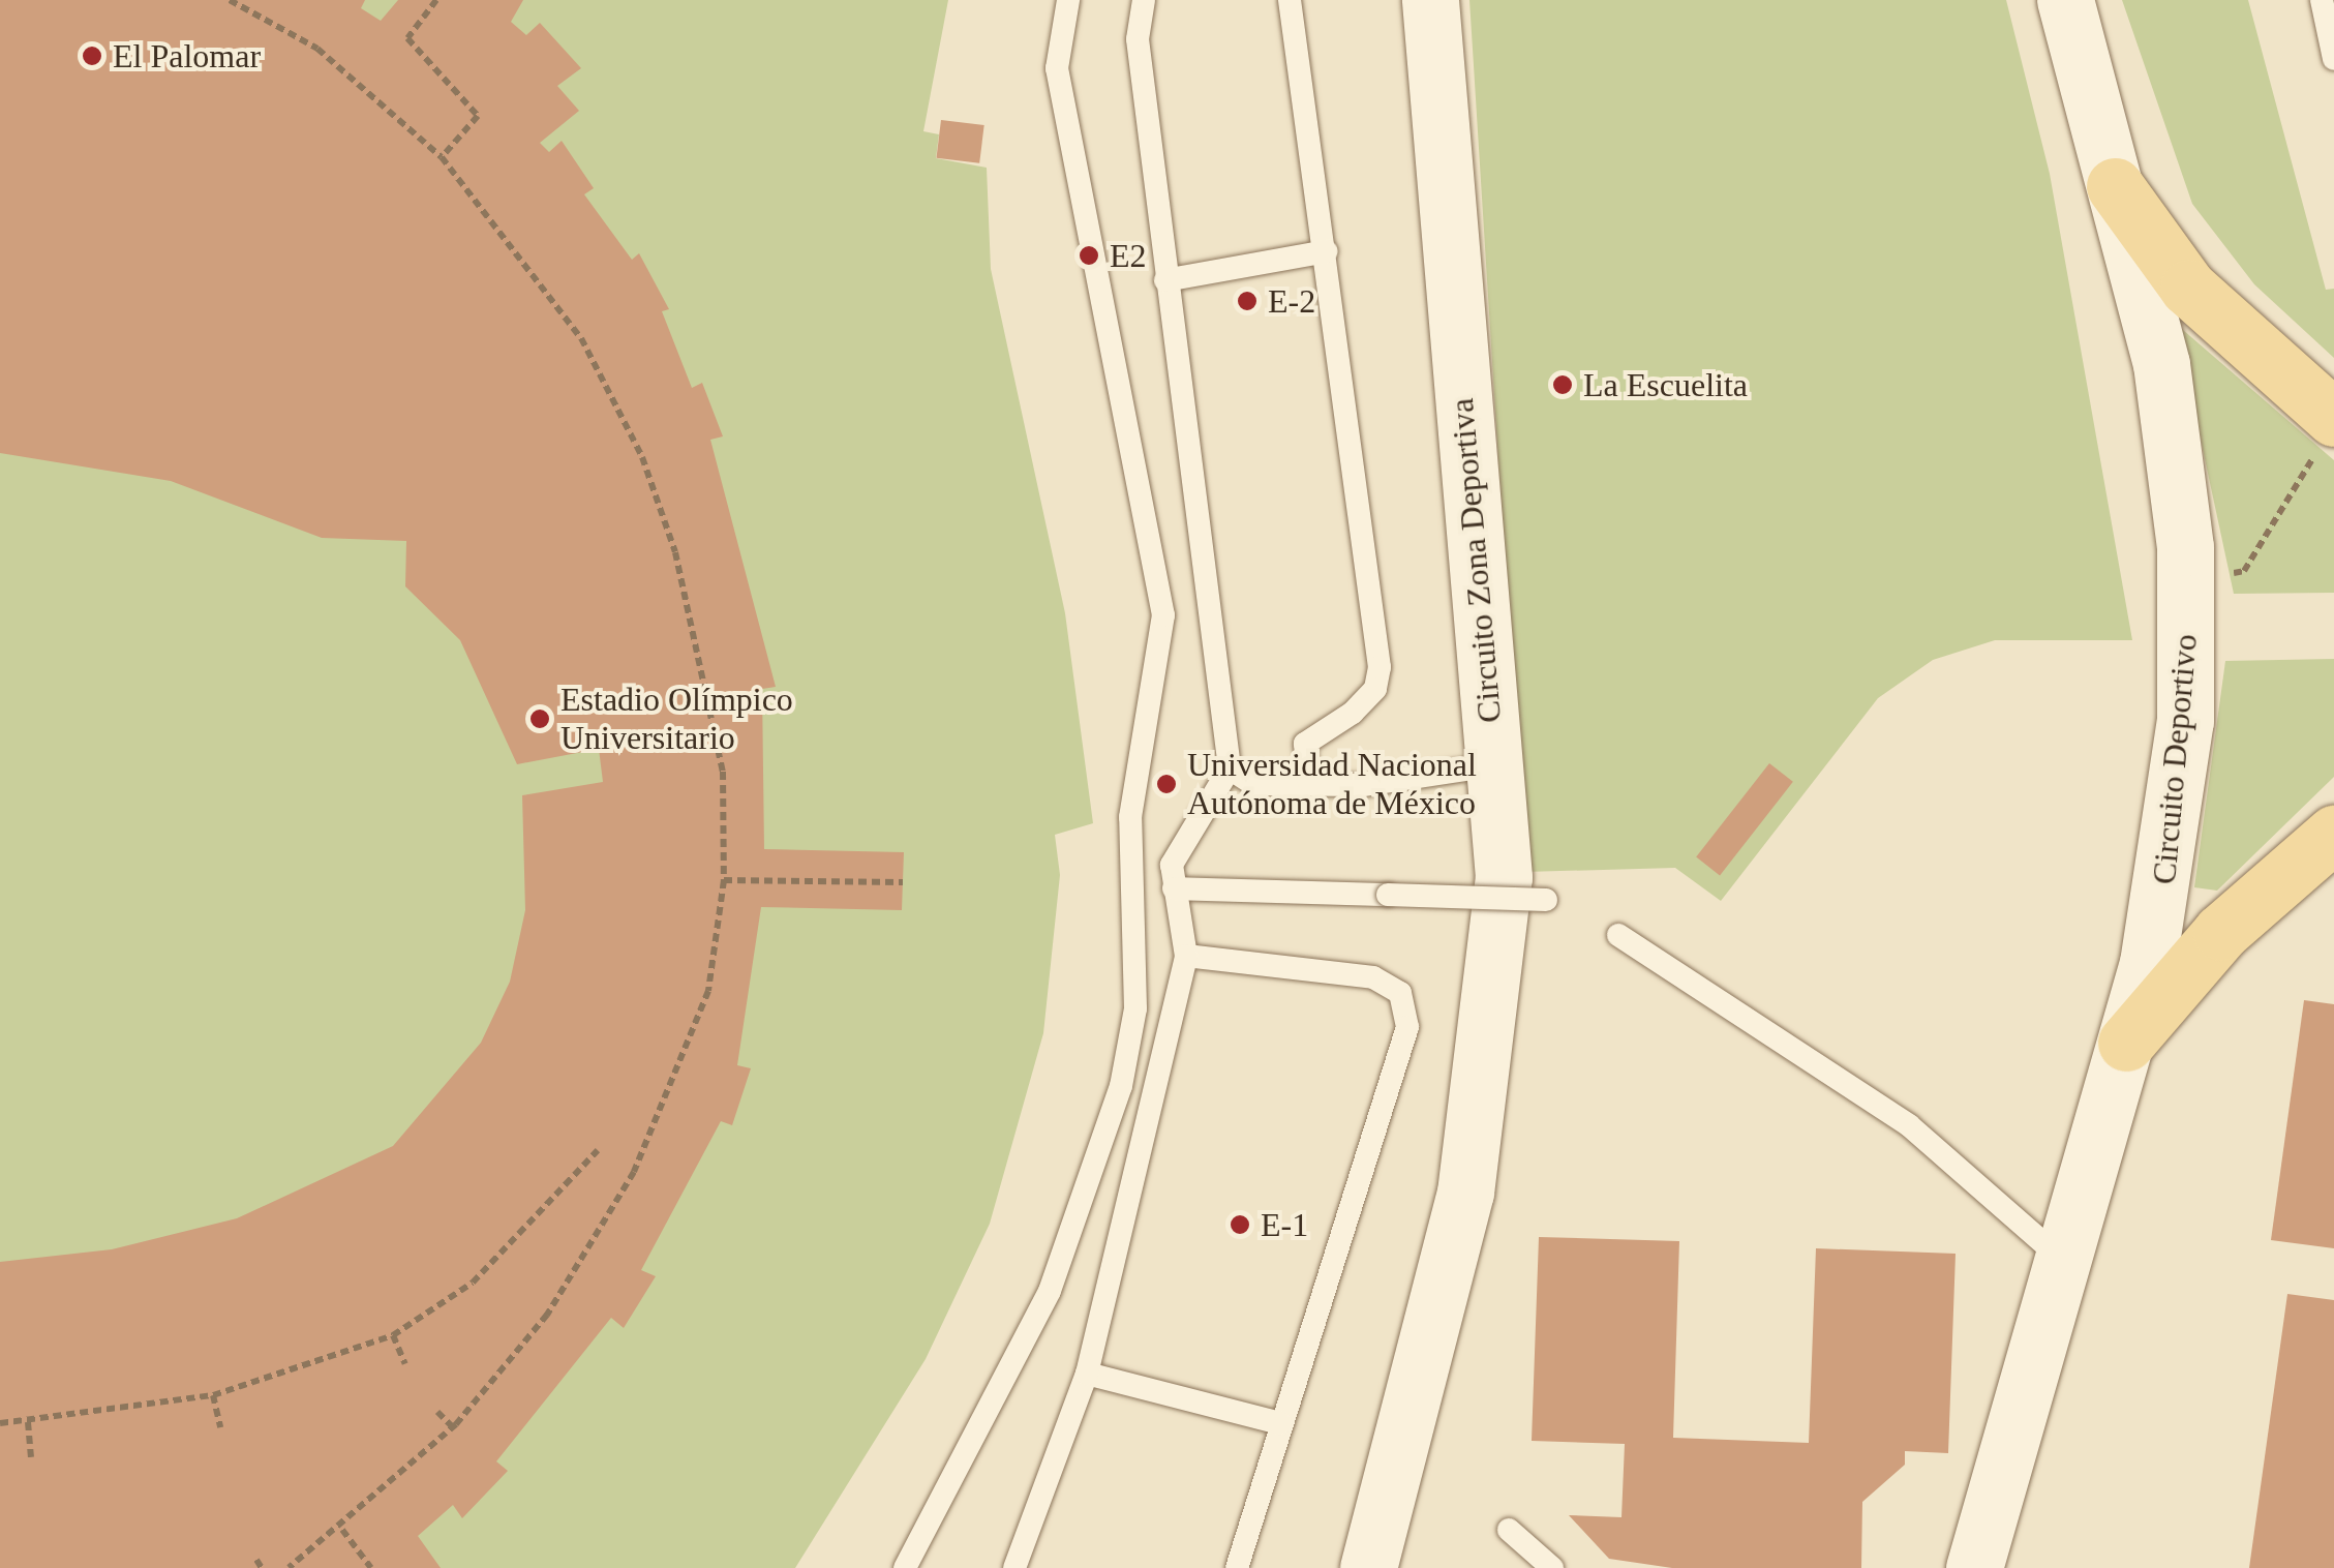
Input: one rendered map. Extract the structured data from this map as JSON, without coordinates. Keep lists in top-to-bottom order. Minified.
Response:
{"streets":{"street":["Circuito Zona Deportiva","Circuito Deportivo"]},"places":["El Palomar","E2","E-2","La Escuelita","Estadio Olímpico Universitario","Universidad Nacional Autónoma de México","E-1"]}
